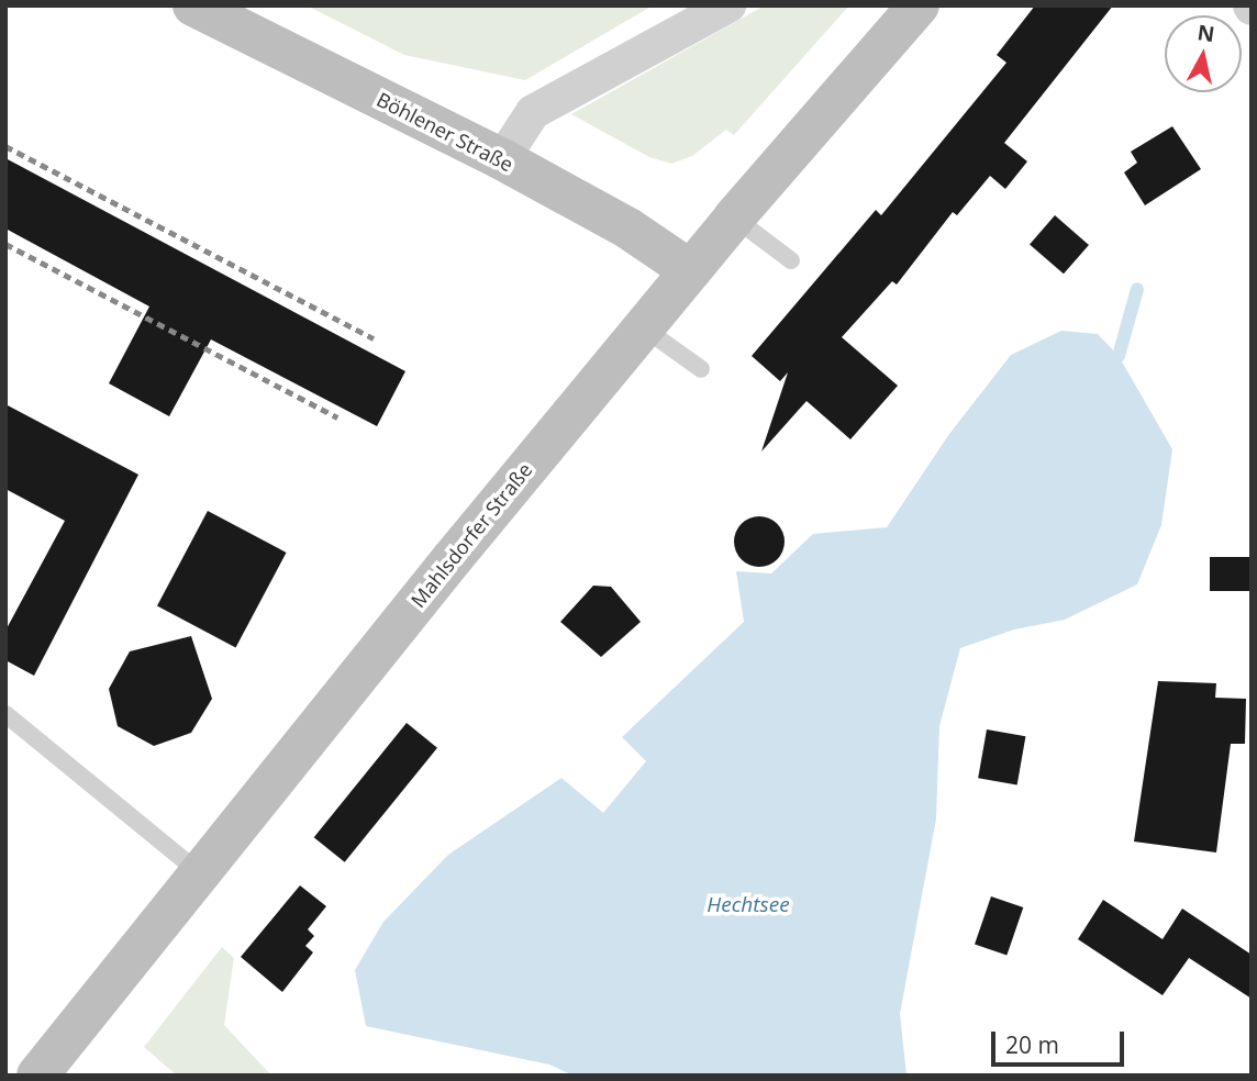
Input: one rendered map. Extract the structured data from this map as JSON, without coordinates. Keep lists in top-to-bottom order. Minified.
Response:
{"streets":{"main road":["Böhlener Straße","Mahlsdorfer Straße"]},"crossings":[["Böhlener Straße","Mahlsdorfer Straße"]],"water":["Hechtsee"],"scale_bar":"20 m","north":"top"}
